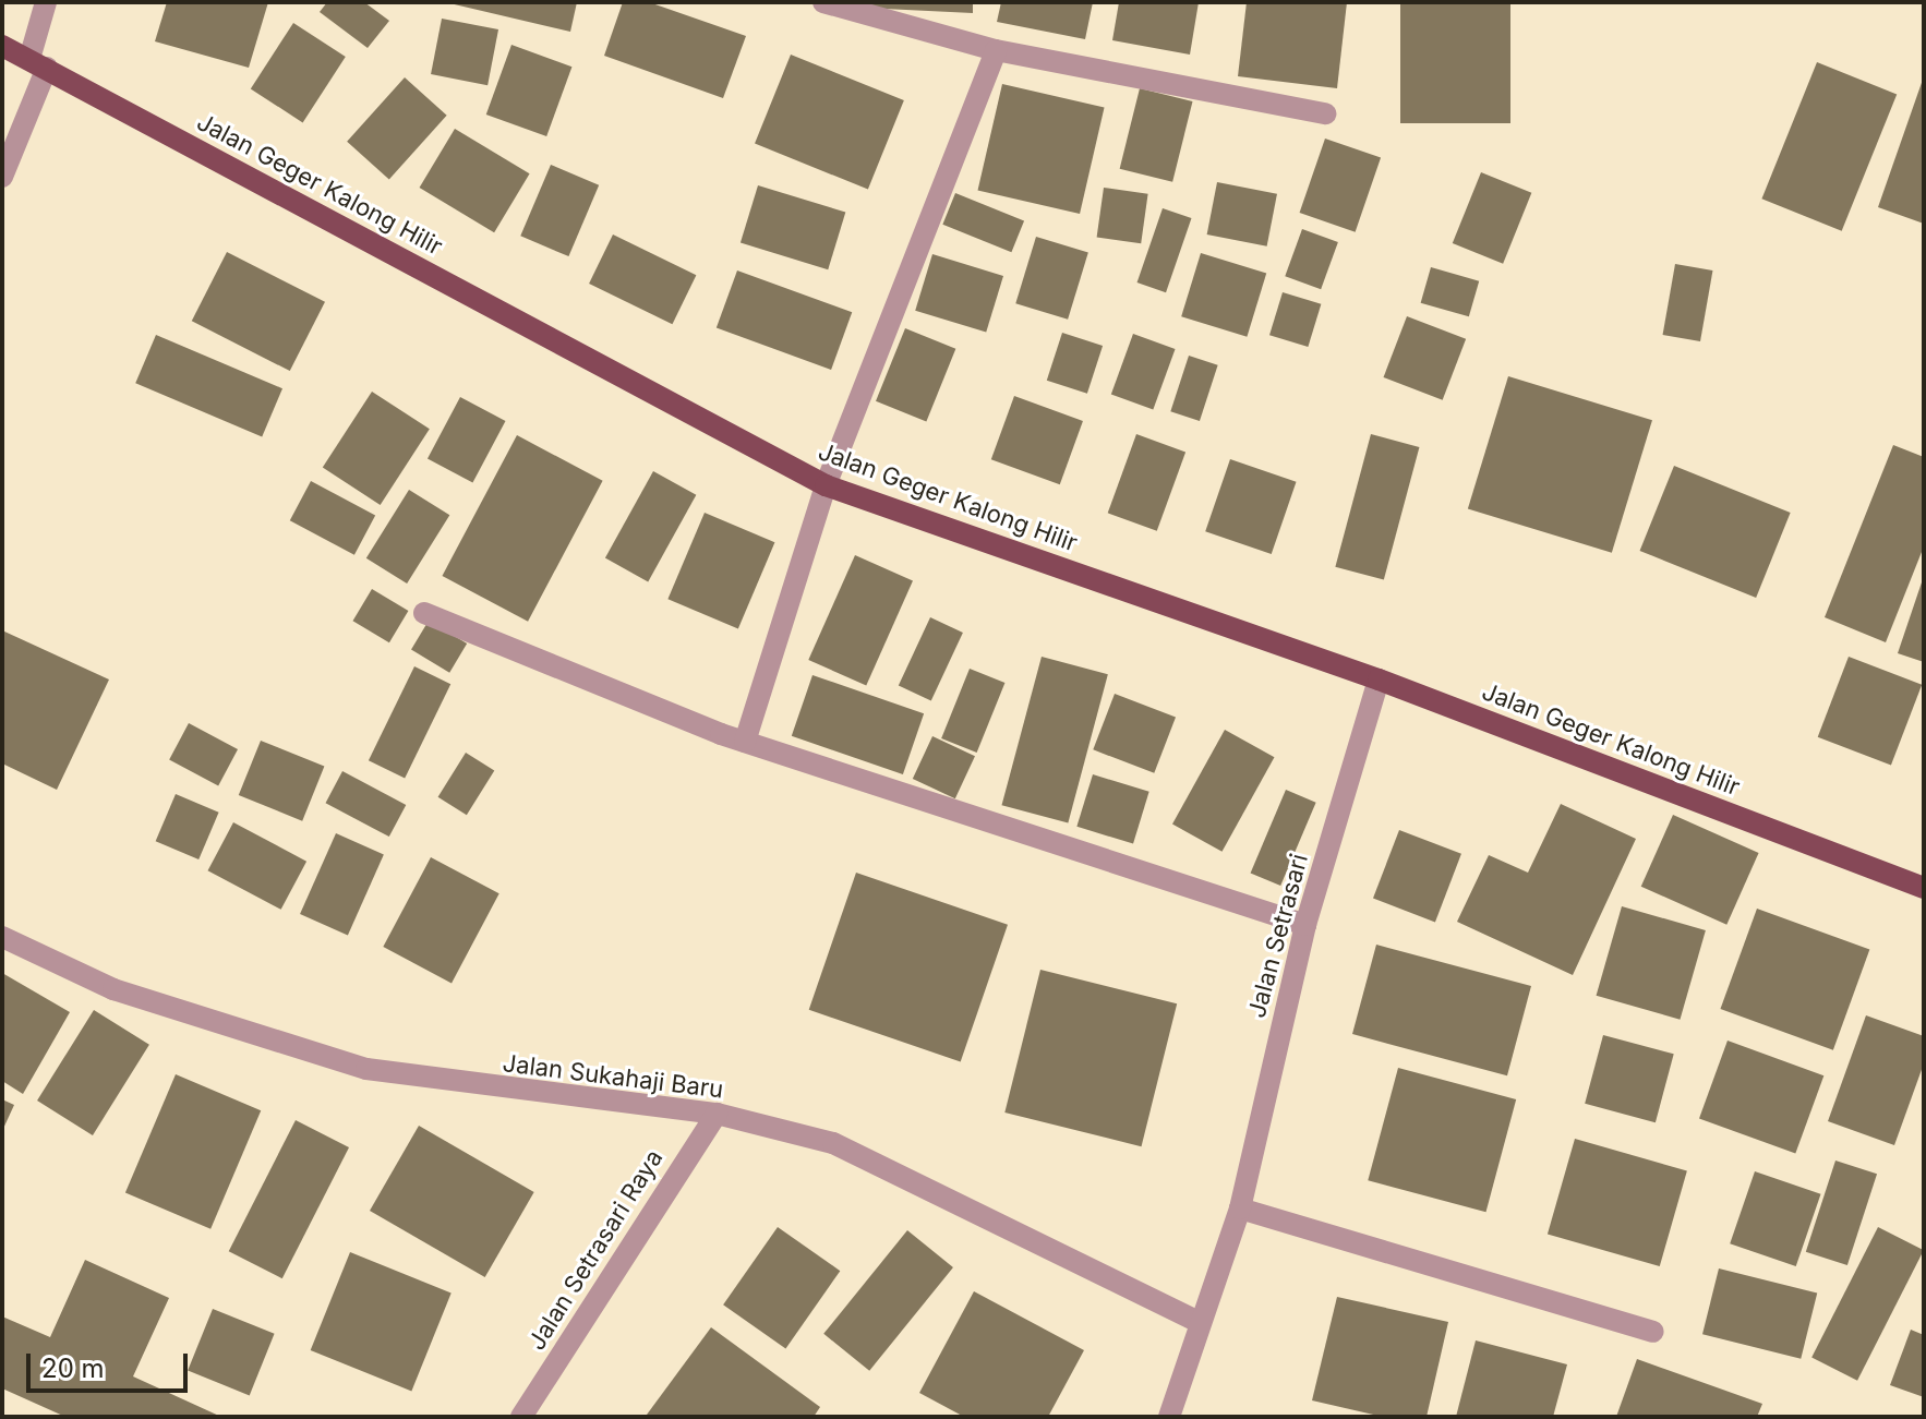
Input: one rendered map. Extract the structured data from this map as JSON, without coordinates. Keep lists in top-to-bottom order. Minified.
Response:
{"streets":{"main road":["Jalan Geger Kalong Hilir"],"street":["Jalan Setrasari","Jalan Sukahaji Baru","Jalan Setrasari Raya"]},"crossings":[["Jalan Geger Kalong Hilir","Jalan Setrasari"],["Jalan Setrasari","Jalan Sukahaji Baru"],["Jalan Sukahaji Baru","Jalan Setrasari Raya"]],"scale_bar":"20 m"}
